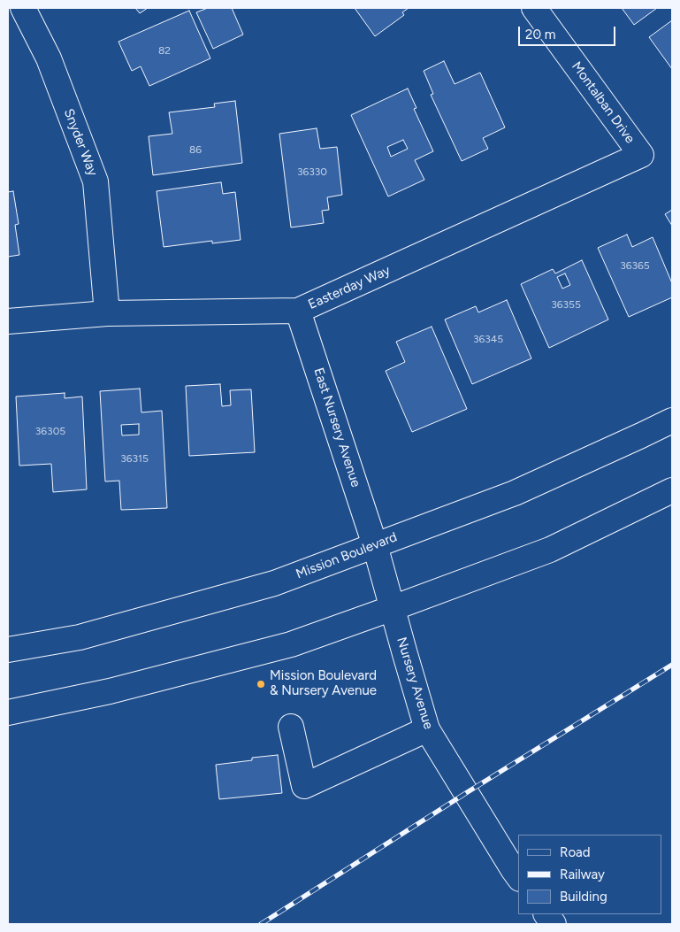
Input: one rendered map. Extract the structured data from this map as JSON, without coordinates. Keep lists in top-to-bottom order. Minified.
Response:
{"streets":{"main road":["Montalban Drive","Snyder Way","Easterday Way","East Nursery Avenue","Mission Boulevard","Nursery Avenue"]},"crossings":[["Montalban Drive","Easterday Way"],["Snyder Way","Easterday Way"],["Easterday Way","East Nursery Avenue"],["East Nursery Avenue","Mission Boulevard"],["East Nursery Avenue","Nursery Avenue"],["Mission Boulevard","Nursery Avenue"]],"places":["Mission Boulevard & Nursery Avenue"],"house_numbers":["82","86","36330","36365","36355","36345","36305","36315"],"legend":["Road","Railway","Building"],"scale_bar":"20 m"}
